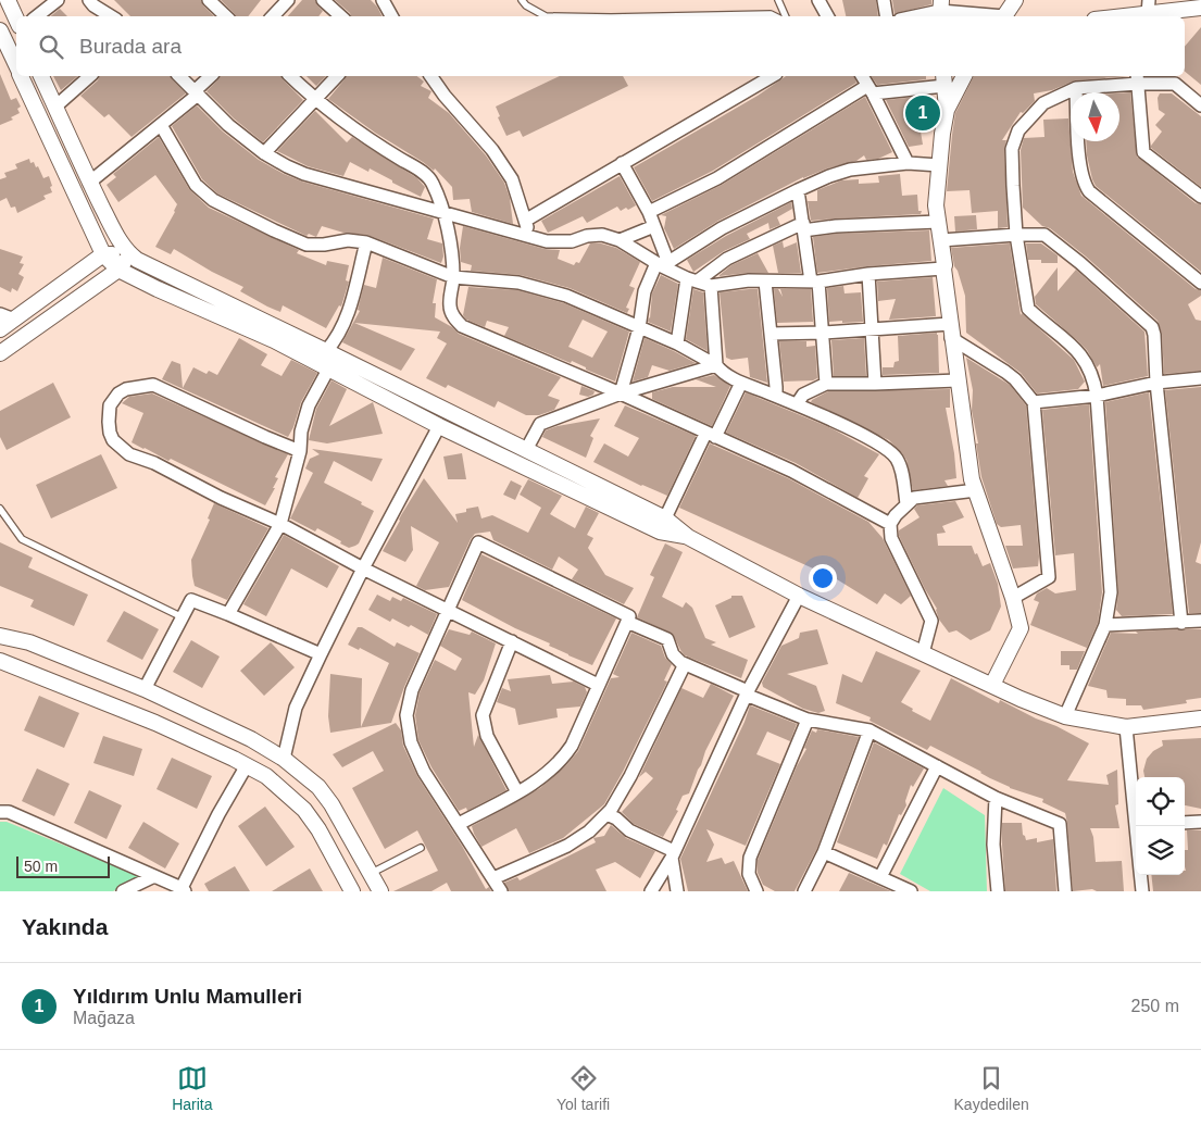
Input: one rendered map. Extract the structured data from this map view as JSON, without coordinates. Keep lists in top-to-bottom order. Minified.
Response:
{"scale_bar":"50 m","north":"bottom","page":{"search":"Burada ara","pins":"1","scale":"50 m","heading":"Yakında","list":[{"mark":"1","name":"Yıldırım Unlu Mamulleri","note":"Mağaza","value":"250 m"}],"nav":["Harita","Yol tarifi","Kaydedilen"]}}
